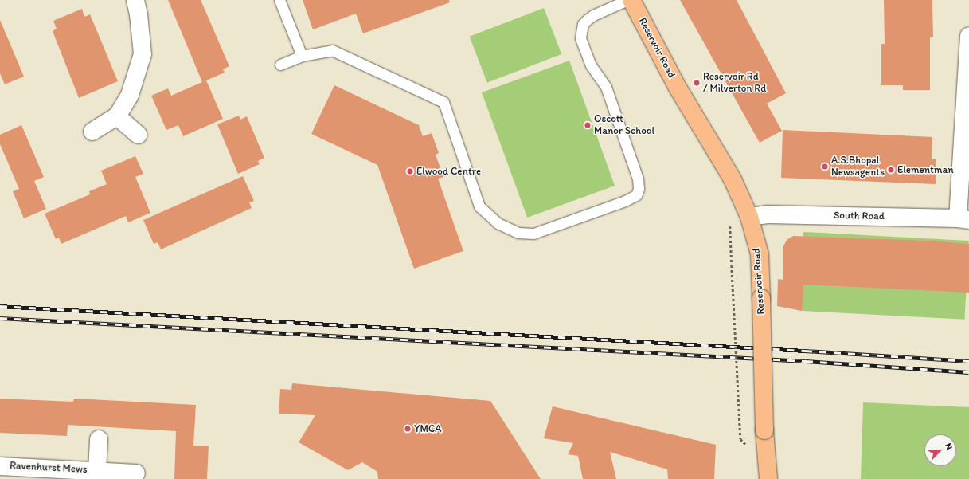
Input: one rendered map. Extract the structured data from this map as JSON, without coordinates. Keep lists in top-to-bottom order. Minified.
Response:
{"streets":{"main road":["Reservoir Road"],"street":["South Road","Ravenhurst Mews"]},"crossings":[["Reservoir Road","South Road"]],"places":["Reservoir Rd / Milverton Rd","Oscott Manor School","A.S.Bhopal Newsagents","Elementman","Elwood Centre","YMCA"],"north":"top right"}
